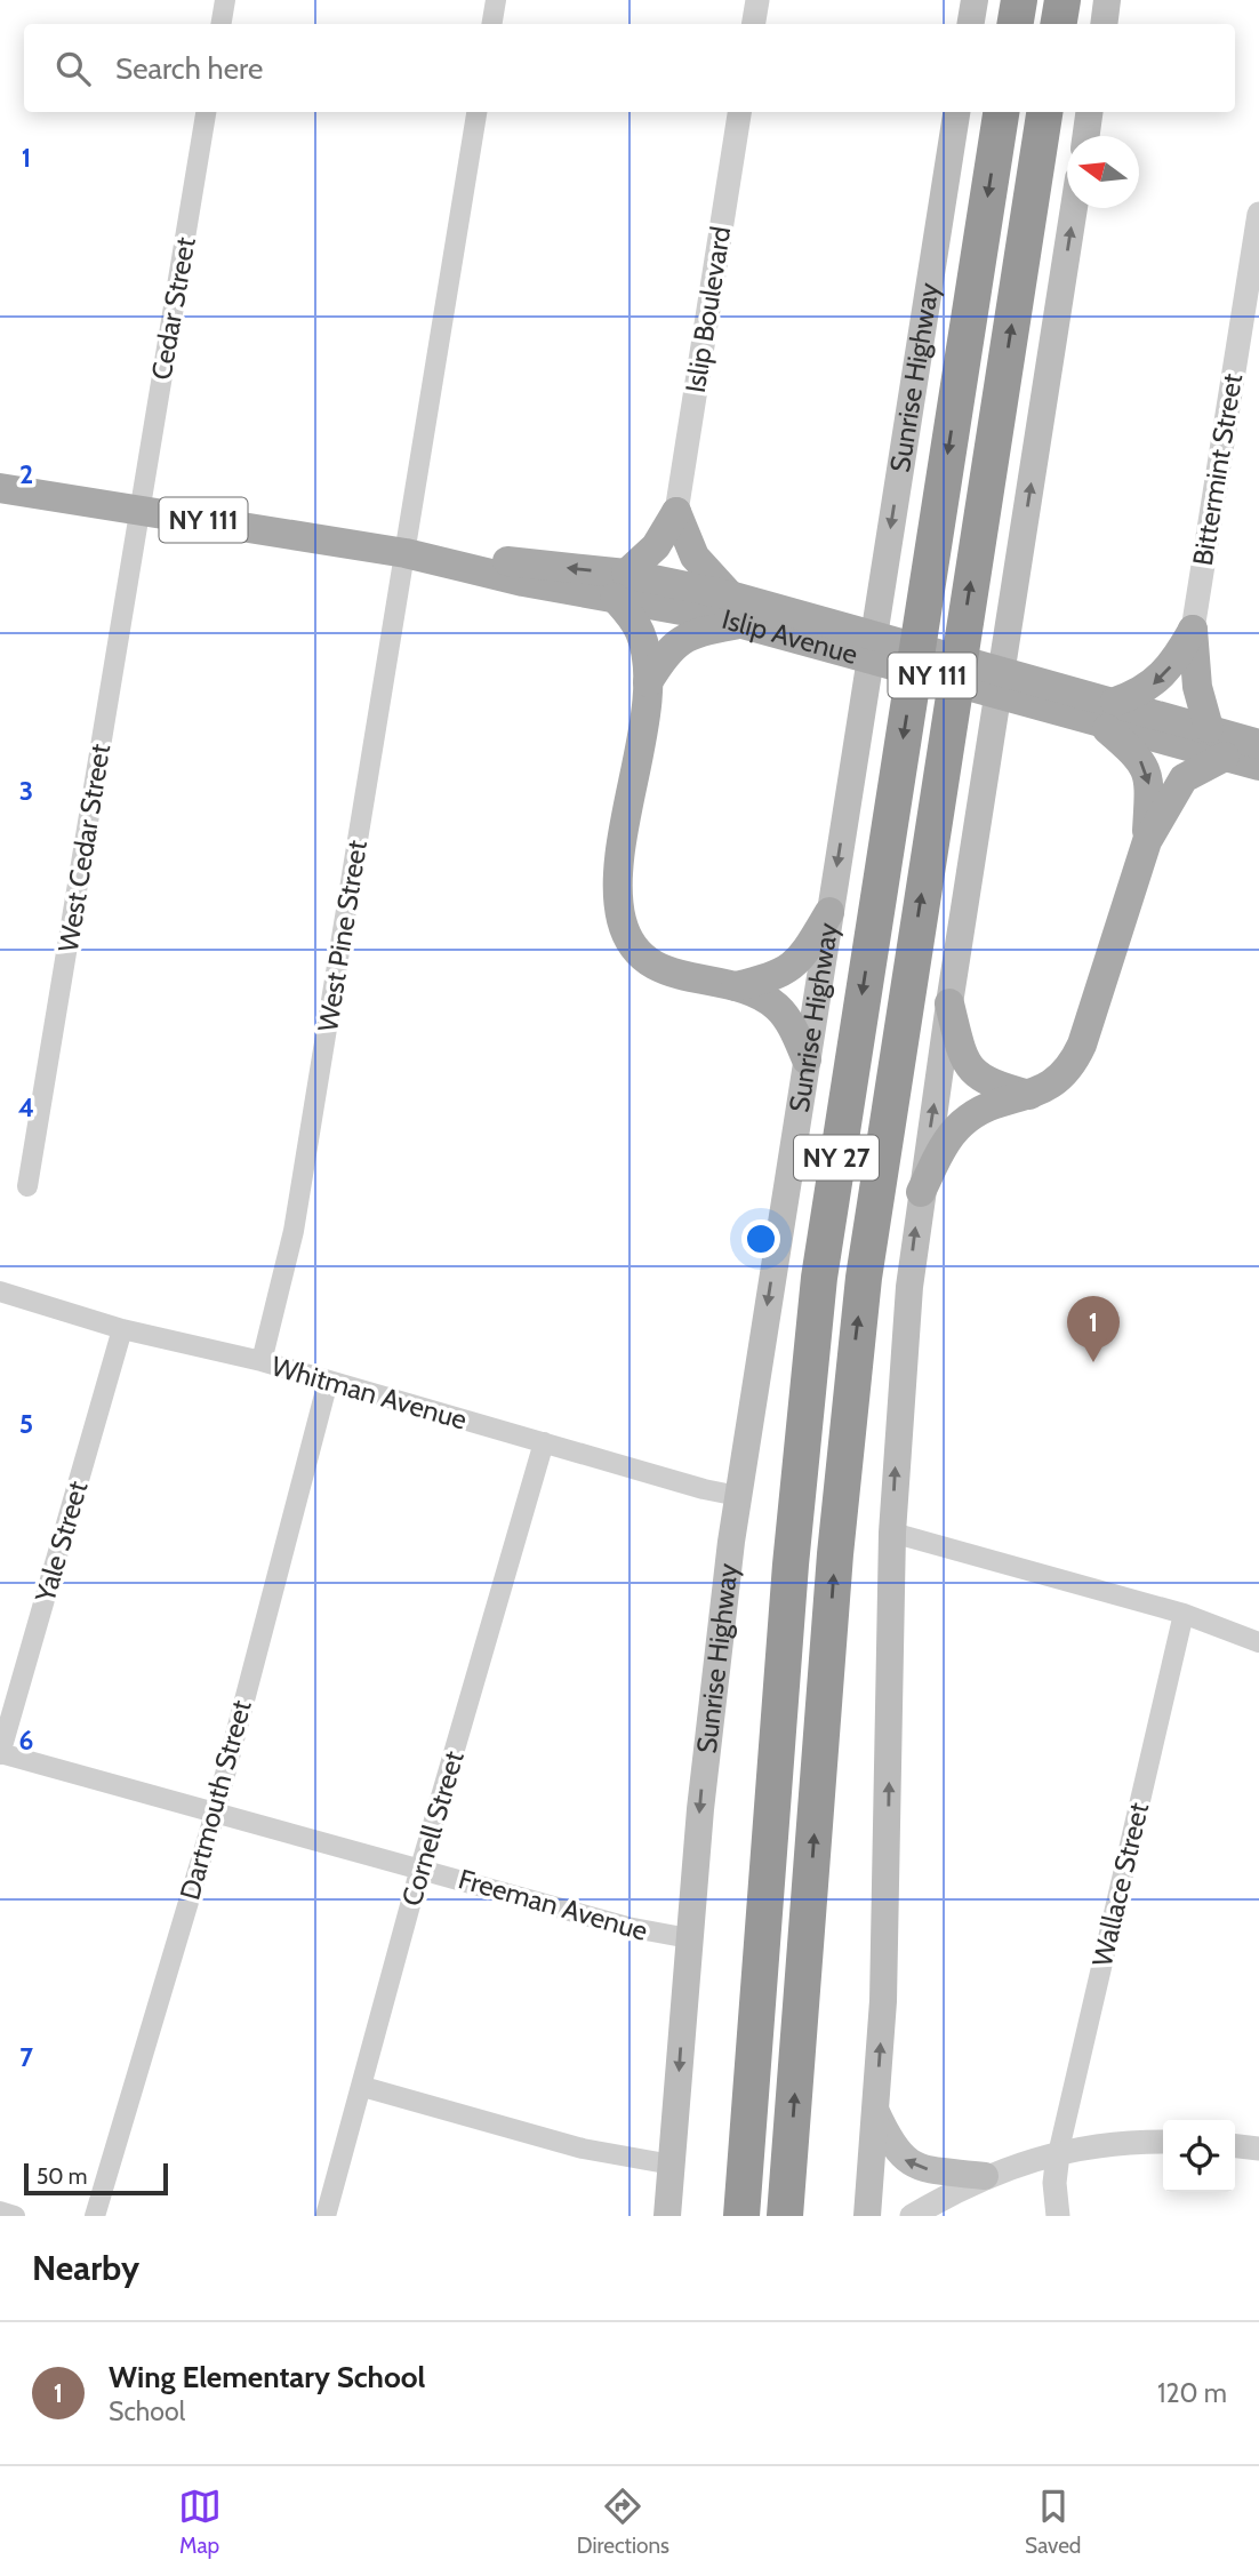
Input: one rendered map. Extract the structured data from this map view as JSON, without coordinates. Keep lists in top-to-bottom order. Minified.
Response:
{"streets":{"highway":["Sunrise Highway","NY 27"],"main road":["NY 111","Islip Avenue"],"street":["Cedar Street","Islip Boulevard","Bittermint Street","West Cedar Street","West Pine Street","Whitman Avenue","Yale Street","Dartmouth Street","Cornell Street","Wallace Street","Freeman Avenue"]},"crossings":[["Cedar Street","Islip Avenue"],["Cedar Street","West Cedar Street"],["Sunrise Highway","Whitman Avenue"],["Sunrise Highway","Freeman Avenue"],["Islip Avenue","West Cedar Street"],["Islip Avenue","West Pine Street"],["West Pine Street","Whitman Avenue"],["Whitman Avenue","Yale Street"],["Whitman Avenue","Dartmouth Street"],["Whitman Avenue","Cornell Street"],["Yale Street","Freeman Avenue"],["Dartmouth Street","Freeman Avenue"],["Cornell Street","Freeman Avenue"]],"scale_bar":"50 m","north":"left","page":{"search":"Search here","pins":"1","scale":"50 m","heading":"Nearby","list":[{"mark":"1","name":"Wing Elementary School","note":"School","value":"120 m"}],"nav":["Map","Directions","Saved"]},"grid":{"rows":["1","2","3","4","5","6","7"]}}
